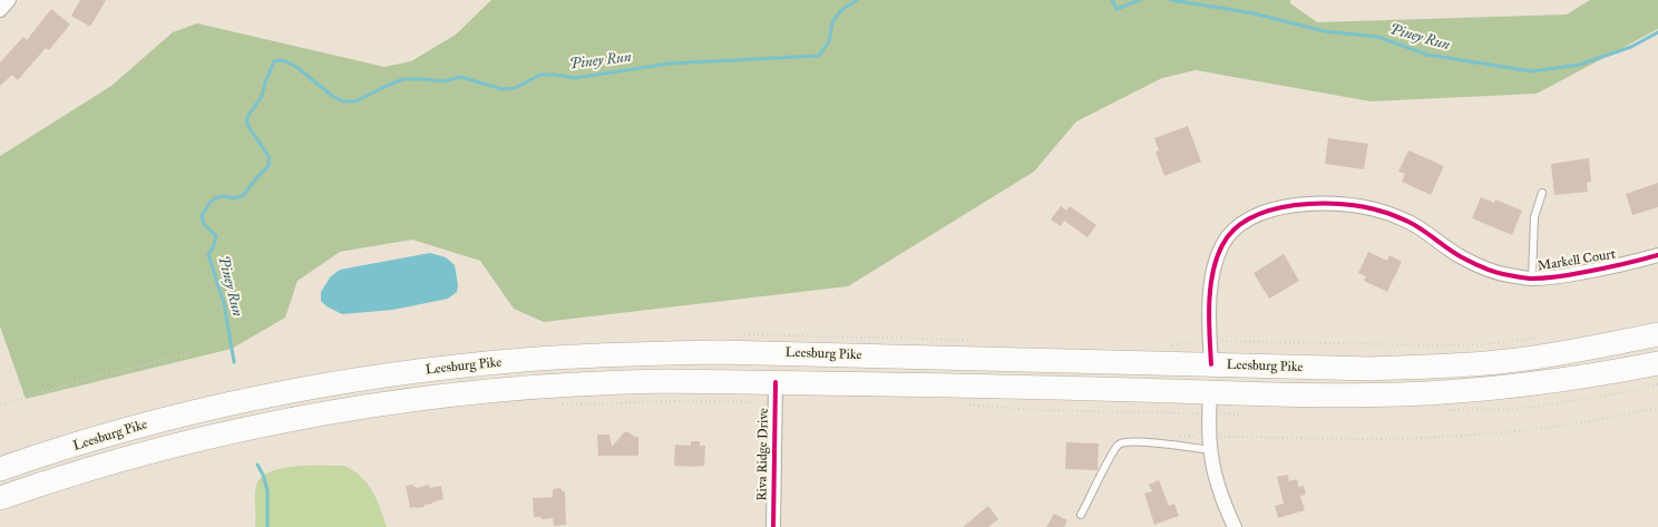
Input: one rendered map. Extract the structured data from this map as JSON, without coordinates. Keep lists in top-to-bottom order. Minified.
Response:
{"streets":{"highway":["Leesburg Pike"],"street":["Markell Court","Riva Ridge Drive"]},"crossings":[["Markell Court","Leesburg Pike"],["Leesburg Pike","Riva Ridge Drive"]],"water":["Piney Run"]}
